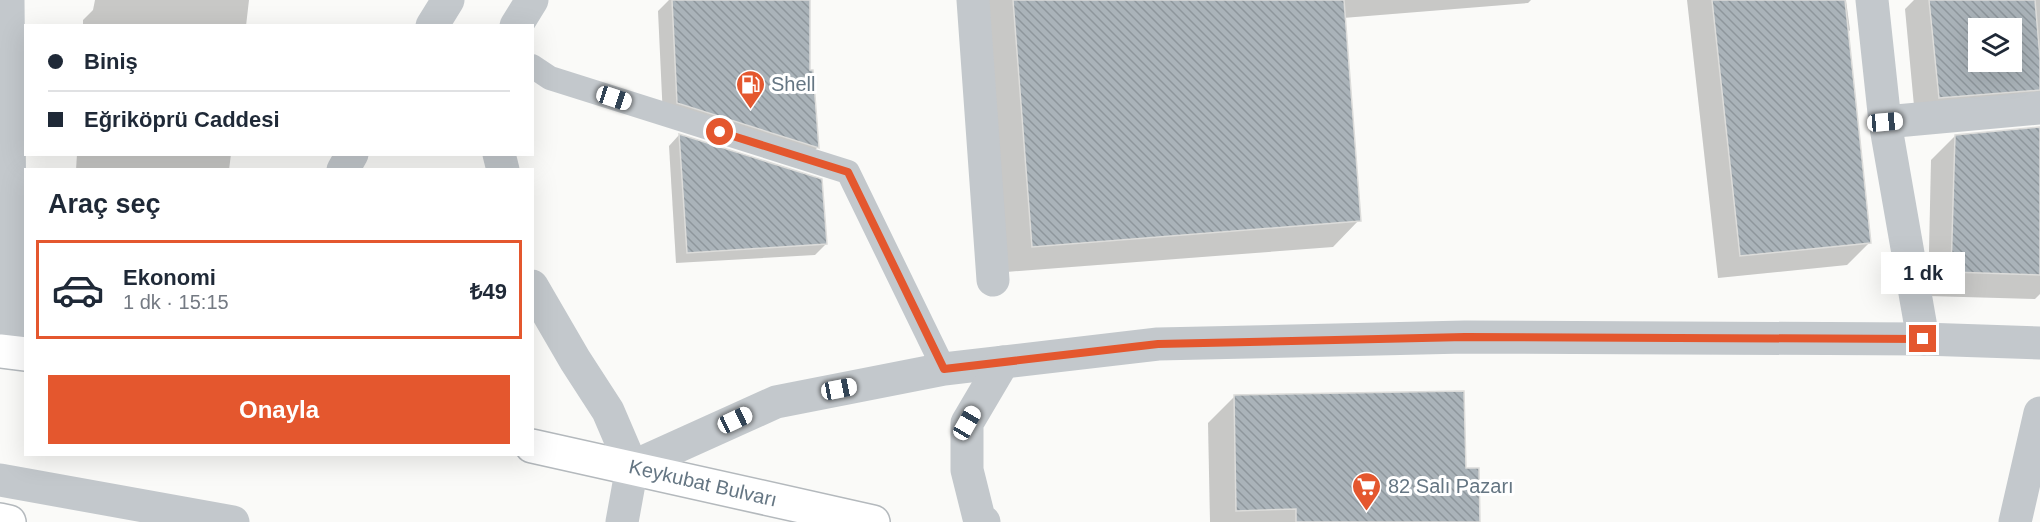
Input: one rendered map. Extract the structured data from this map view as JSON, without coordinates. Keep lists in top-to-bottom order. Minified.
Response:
{"streets":{"highway":["Keykubat Bulvarı"]},"places":{"fuel station":["Shell"],"supermarket":["82 Salı Pazarı"]},"page":{"banner":["Biniş","Eğriköprü Caddesi"],"heading":"Araç seç","list":[{"name":"Ekonomi","note":"1 dk · 15:15","value":"₺49"}],"bubble":"1 dk","buttons":"Onayla"}}
